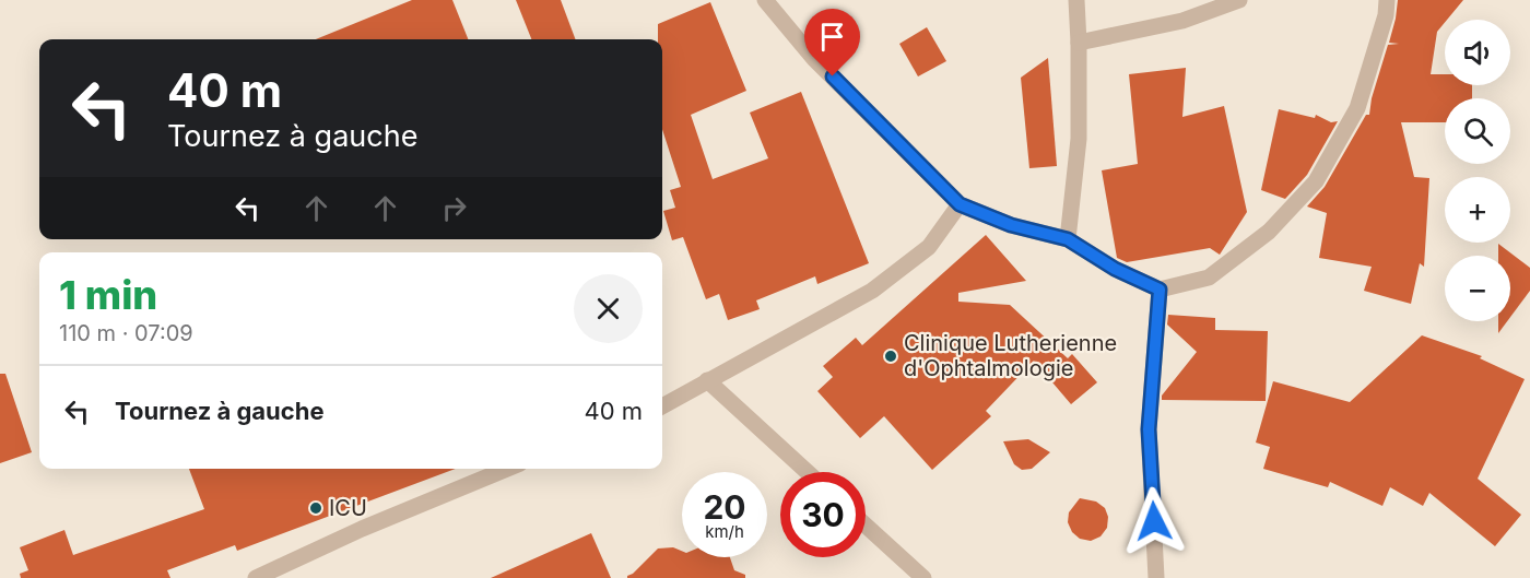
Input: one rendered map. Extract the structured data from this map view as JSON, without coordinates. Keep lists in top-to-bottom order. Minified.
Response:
{"places":["Clinique Lutherienne d'Ophtalmologie","ICU"],"page":{"map_buttons":["+","−"],"turn":["40 m","Tournez à gauche"],"heading":["1 min","110 m · 07:09"],"list":[{"name":"Tournez à gauche","value":"40 m"}],"speed":"20 km/h","limit":"30"}}
